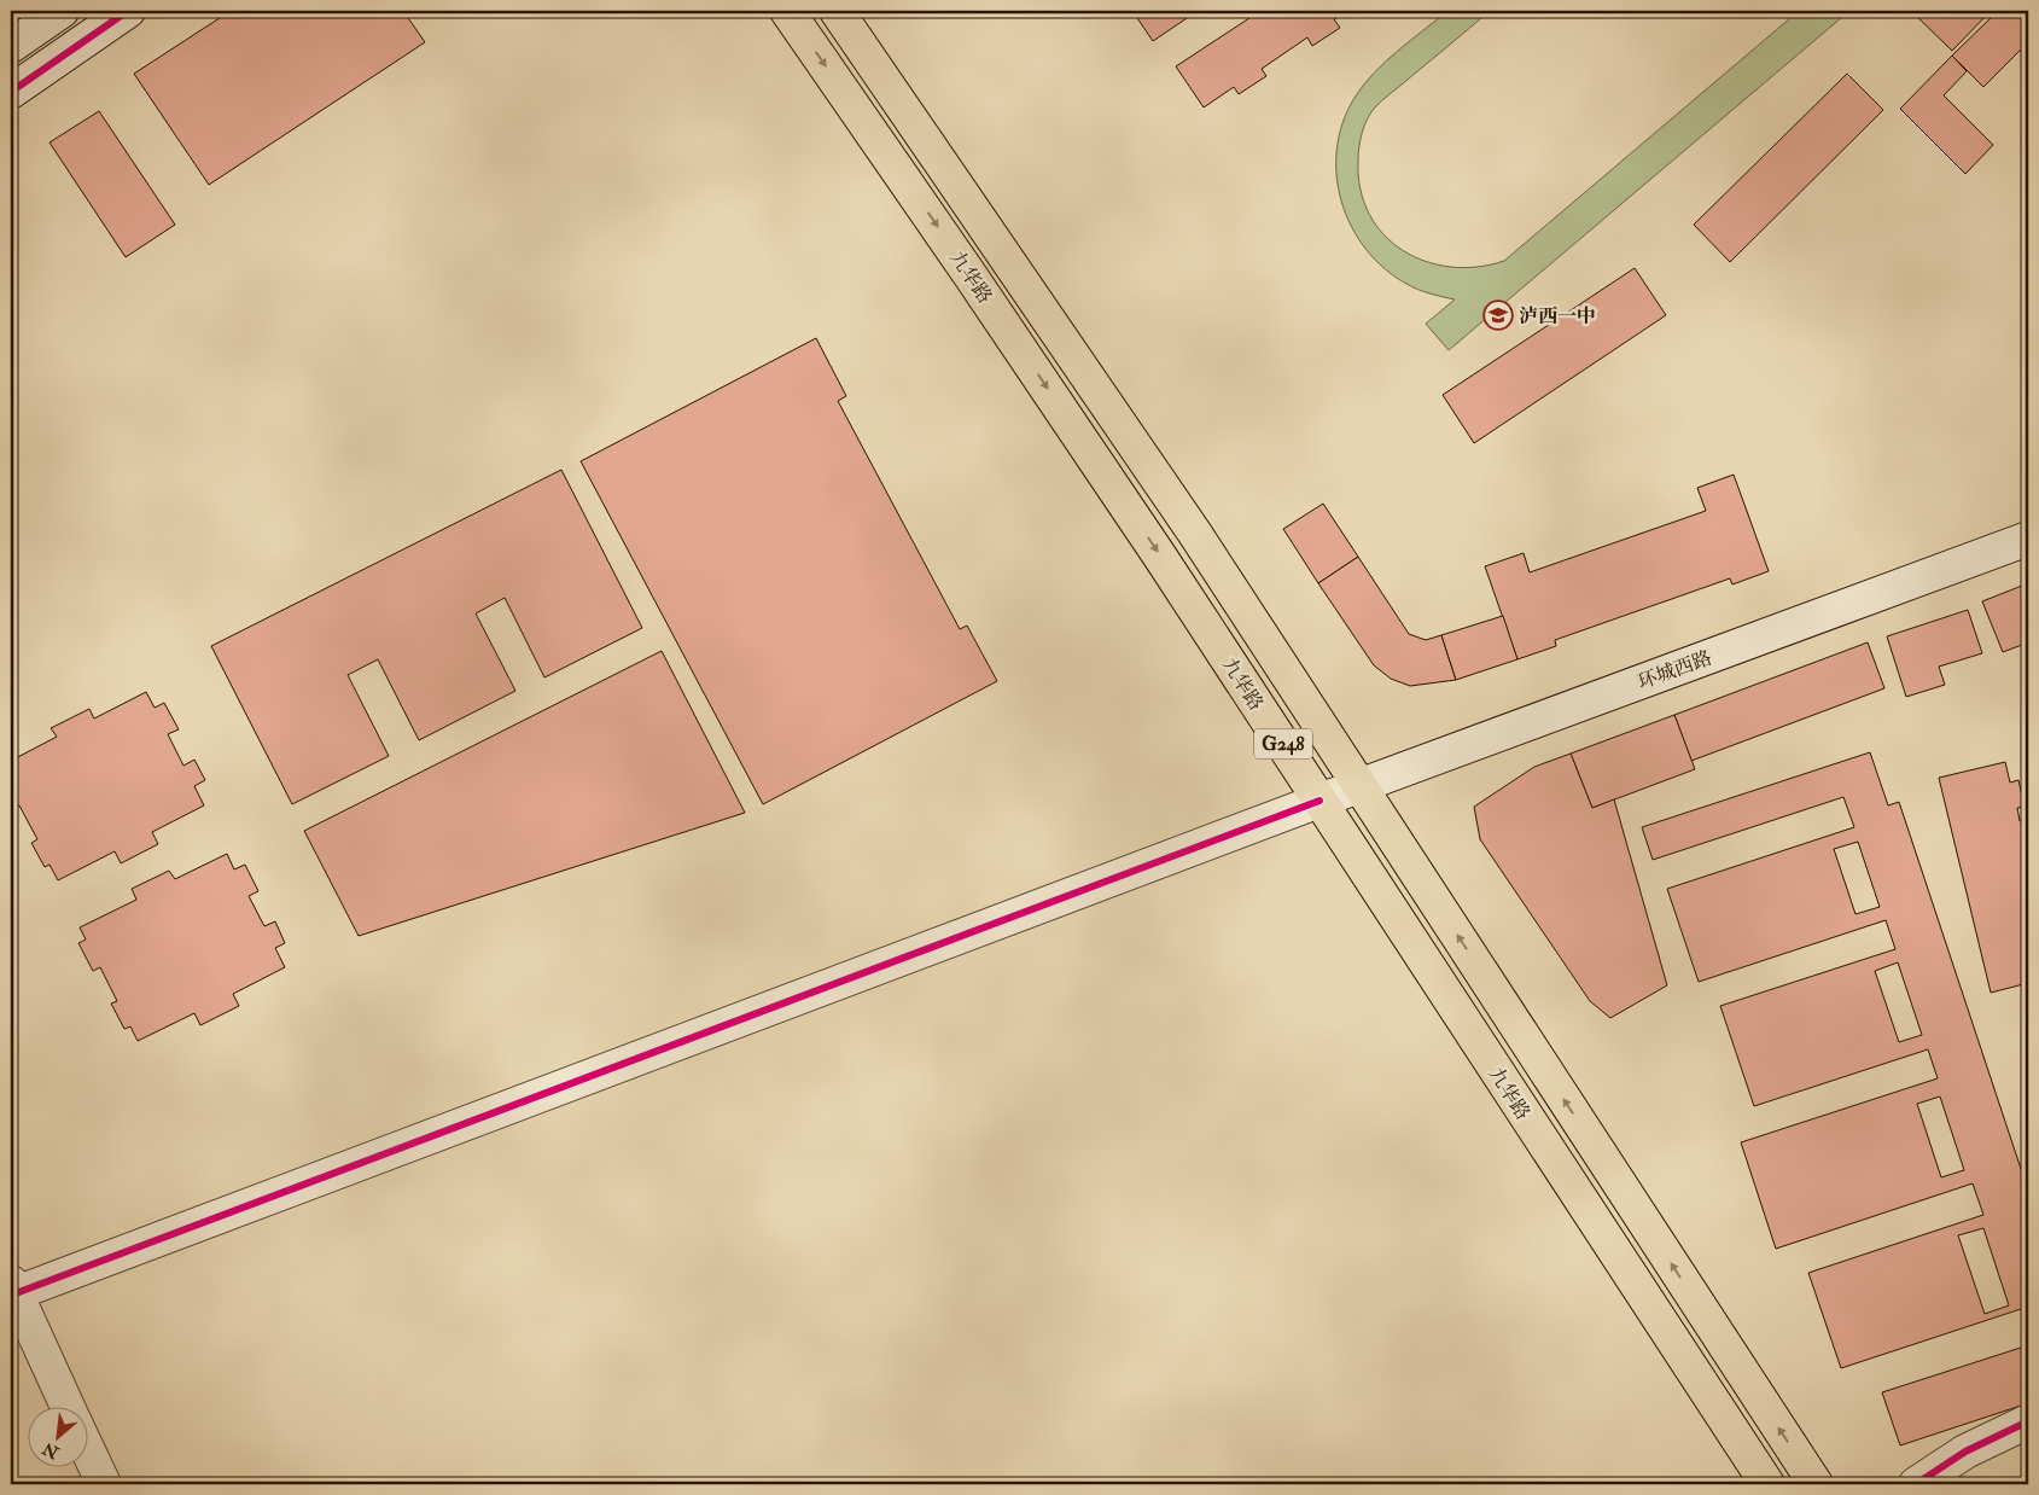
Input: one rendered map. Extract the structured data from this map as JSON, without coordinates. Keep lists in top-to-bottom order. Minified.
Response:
{"streets":{"highway":["九华路","G248"],"street":["环城西路"]},"crossings":[["九华路","环城西路"]],"places":{"school or university":["泸西一中"]},"north":"bottom left"}
